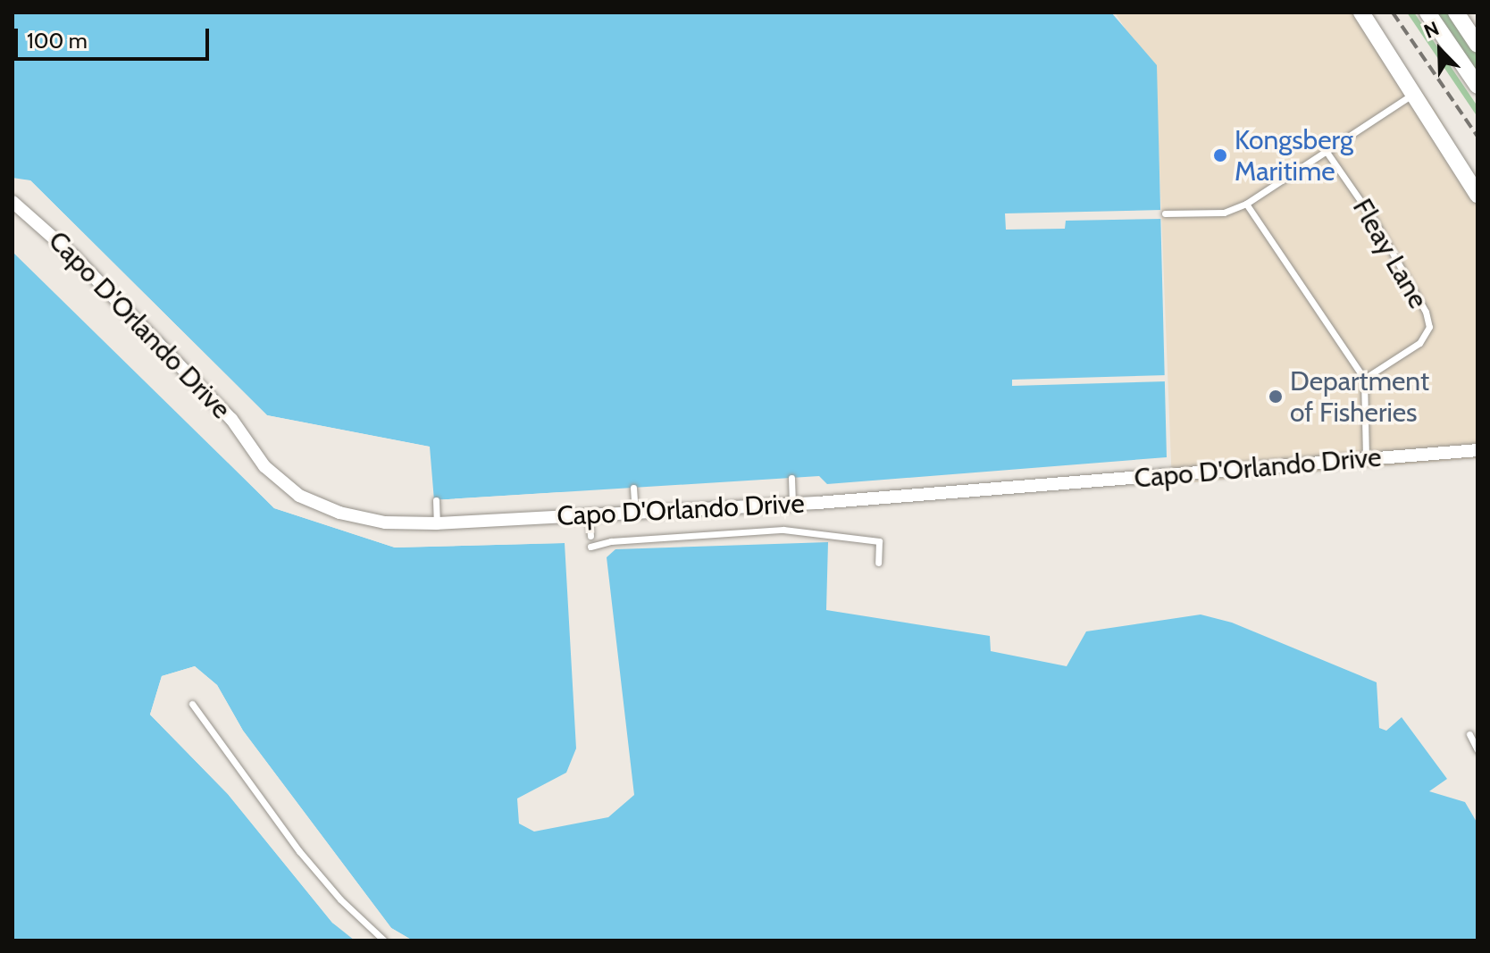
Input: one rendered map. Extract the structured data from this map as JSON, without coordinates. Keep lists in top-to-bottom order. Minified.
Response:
{"streets":{"street":["Capo D'Orlando Drive"],"lane":["Fleay Lane"]},"places":["Kongsberg Maritime","Department of Fisheries"],"scale_bar":"100 m","north":"top left"}
